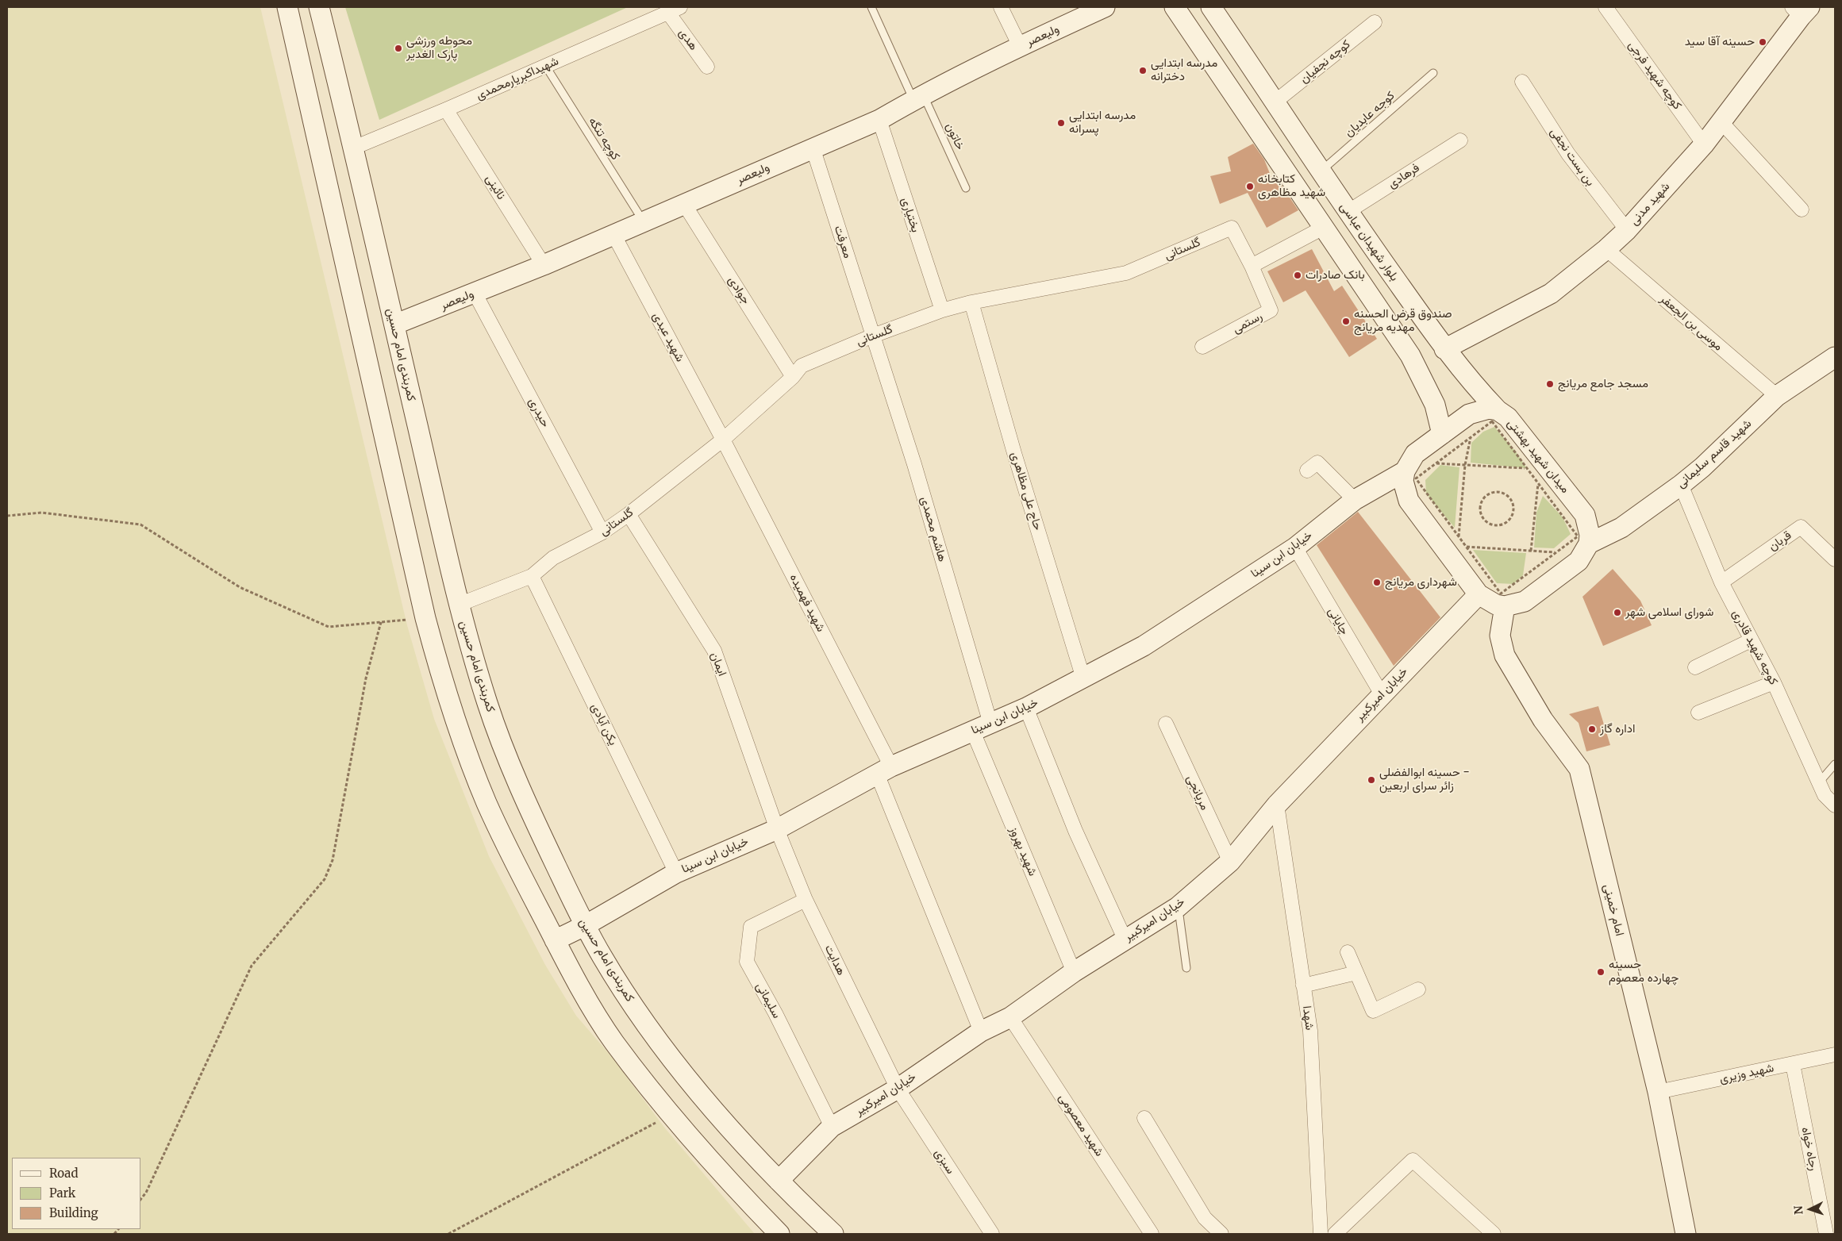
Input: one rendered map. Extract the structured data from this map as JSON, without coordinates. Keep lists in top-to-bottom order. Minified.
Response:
{"streets":{"main road":["ولیعصر","شهید مدنی","بلوار شهیدان عباسی","کمربندی امام حسین","شهید قاسم سلیمانی","میدان شهید بهشتی","خیابان ابن سینا","خیابان امیرکبیر","امام خمینی"],"street":["هدی","کوچه نجفیان","کوچه شهید فرجی","شهیداکبریارمحمدی","بن بست نجفی","فرهادی","نائینی","بختیاری","معرفت","گلستانی","جوادی","رستمی","موسی بن الجعفر","شهید عبدی","حیدری","حاج علی مظاهری","هاشم محمدی","قربان","شهید فهمیده","چایانی","کوچه شهید قادری","ایمان","یکن آبادی","مریانجی","شهید بهروز","هدایت","سلیمانی","شهدا","شهید وزیری","شهید معصومی","رجاه خواه","سبزی"],"lane":["کوجه عابدیان","خاتون","کوچه تنگه"]},"crossings":[["ولیعصر","خاتون"],["ولیعصر","کوچه تنگه"],["ولیعصر","نائینی"],["ولیعصر","بختیاری"],["ولیعصر","معرفت"],["ولیعصر","جوادی"],["ولیعصر","شهید عبدی"],["ولیعصر","کمربندی امام حسین"],["ولیعصر","حیدری"],["هدی","شهیداکبریارمحمدی"],["کوچه نجفیان","بلوار شهیدان عباسی"],["کوچه شهید فرجی","شهید مدنی"],["شهیداکبریارمحمدی","کوچه تنگه"],["شهیداکبریارمحمدی","نائینی"],["شهیداکبریارمحمدی","کمربندی امام حسین"],["کوجه عابدیان","بلوار شهیدان عباسی"],["بن بست نجفی","شهید مدنی"],["فرهادی","بلوار شهیدان عباسی"],["شهید مدنی","بلوار شهیدان عباسی"],["شهید مدنی","موسی بن الجعفر"],["بختیاری","گلستانی"],["معرفت","گلستانی"],["معرفت","هاشم محمدی"],["بلوار شهیدان عباسی","میدان شهید بهشتی"],["گلستانی","جوادی"],["گلستانی","رستمی"],["گلستانی","شهید عبدی"],["گلستانی","کمربندی امام حسین"],["گلستانی","حیدری"],["گلستانی","حاج علی مظاهری"],["گلستانی","هاشم محمدی"],["گلستانی","شهید فهمیده"],["گلستانی","ایمان"],["گلستانی","یکن آبادی"],["موسی بن الجعفر","شهید قاسم سلیمانی"],["شهید عبدی","شهید فهمیده"],["کمربندی امام حسین","خیابان ابن سینا"],["کمربندی امام حسین","خیابان امیرکبیر"],["شهید قاسم سلیمانی","میدان شهید بهشتی"],["شهید قاسم سلیمانی","کوچه شهید قادری"],["میدان شهید بهشتی","خیابان ابن سینا"],["حاج علی مظاهری","خیابان ابن سینا"],["هاشم محمدی","خیابان ابن سینا"],["هاشم محمدی","شهید بهروز"],["قربان","کوچه شهید قادری"],["خیابان ابن سینا","شهید فهمیده"],["خیابان ابن سینا","چایانی"],["خیابان ابن سینا","ایمان"],["خیابان ابن سینا","یکن آبادی"],["خیابان ابن سینا","شهید بهروز"],["خیابان ابن سینا","هدایت"],["شهید فهمیده","خیابان امیرکبیر"],["چایانی","خیابان امیرکبیر"],["ایمان","هدایت"],["خیابان امیرکبیر","مریانجی"],["خیابان امیرکبیر","شهید بهروز"],["خیابان امیرکبیر","هدایت"],["خیابان امیرکبیر","سلیمانی"],["خیابان امیرکبیر","شهدا"],["خیابان امیرکبیر","شهید معصومی"],["خیابان امیرکبیر","سبزی"],["امام خمینی","شهید وزیری"],["هدایت","سلیمانی"],["هدایت","سبزی"],["شهید وزیری","رجاه خواه"]],"places":["حسینه آقا سید","محوطه ورزشی پارک الغدیر","مدرسه ابتدایی دخترانه","مدرسه ابتدایی پسرانه","کتابخانه شهید مظاهری","بانک صادرات","صندوق قرض الحسنه مهدیه مریانج","مسجد جامع مریانج","شهرداری مریانج","شورای اسلامی شهر","اداره گاز","حسینه ابوالفضلی - زائر سرای اربعین","حسینه چهارده معصوم"],"legend":["Road","Park","Building"],"north":"left"}
